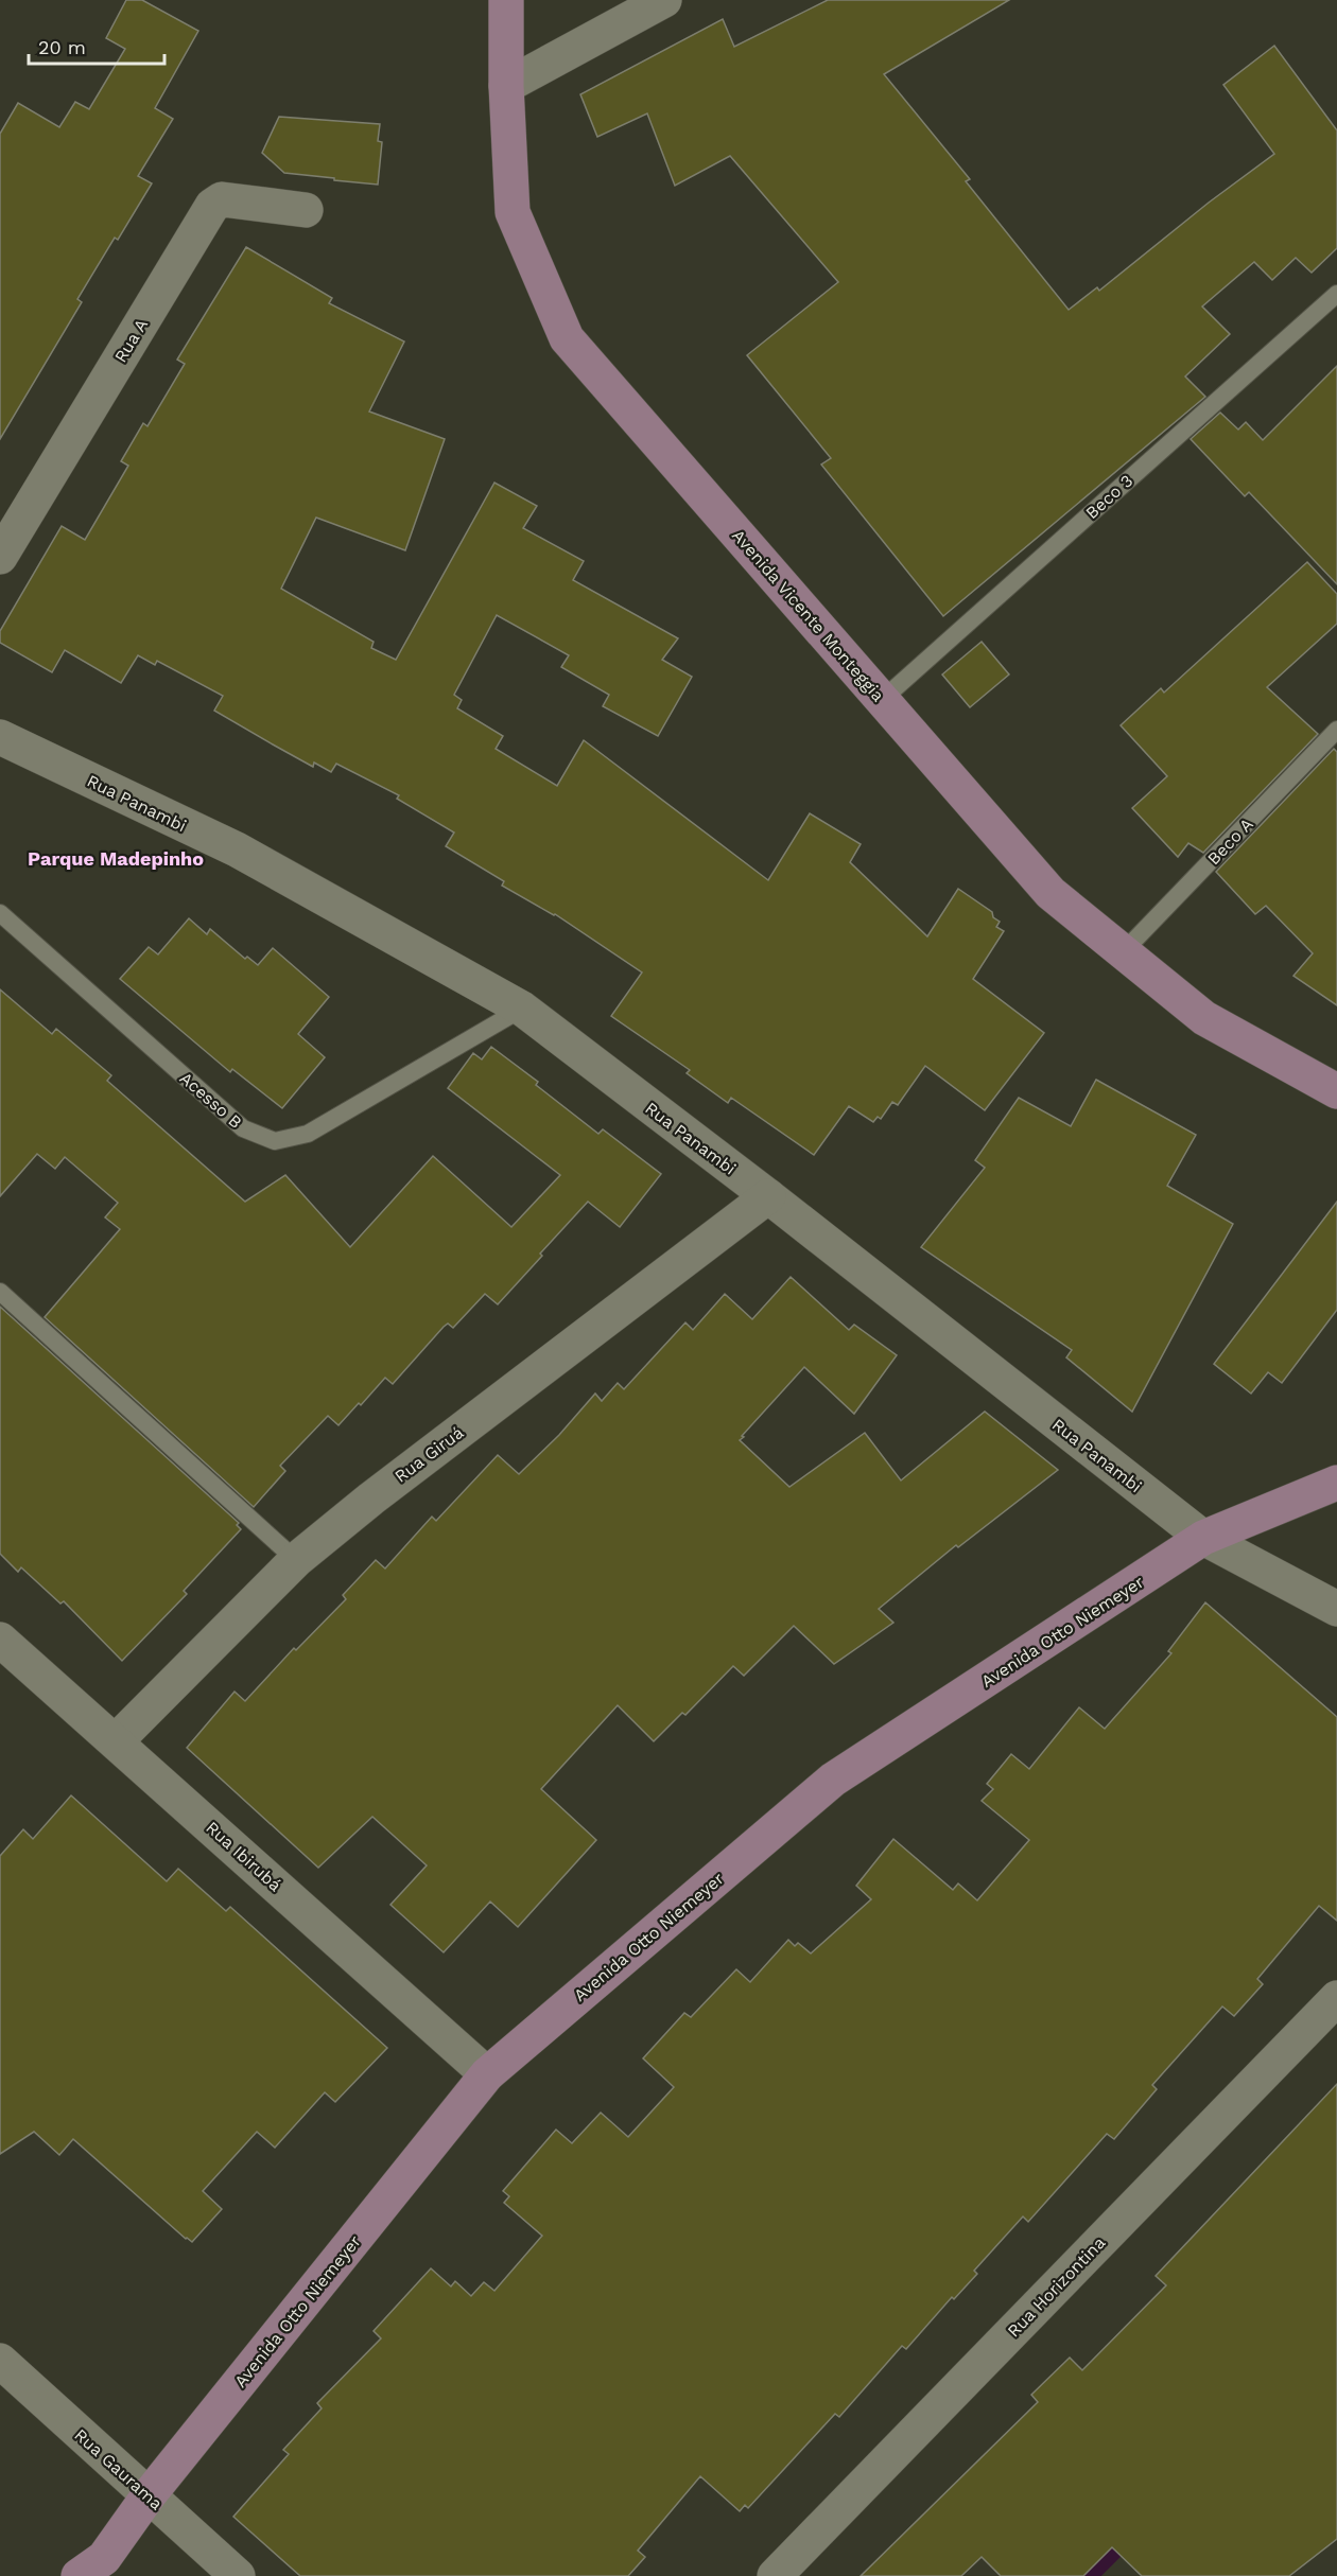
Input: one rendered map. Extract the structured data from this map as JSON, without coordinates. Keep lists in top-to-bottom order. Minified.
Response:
{"streets":{"main road":["Avenida Vicente Monteggia","Avenida Otto Niemeyer"],"street":["Rua A","Rua Panambi","Rua Giruá","Rua Ibirubá","Rua Horizontina","Rua Gaurama"],"lane":["Beco 3","Beco A","Acesso B"]},"crossings":[["Beco 3","Avenida Vicente Monteggia"],["Avenida Vicente Monteggia","Beco A"],["Rua Panambi","Acesso B"],["Rua Panambi","Rua Giruá"],["Rua Panambi","Avenida Otto Niemeyer"],["Rua Giruá","Rua Ibirubá"],["Avenida Otto Niemeyer","Rua Ibirubá"],["Avenida Otto Niemeyer","Rua Gaurama"]],"districts":["Parque Madepinho"],"scale_bar":"20 m"}
